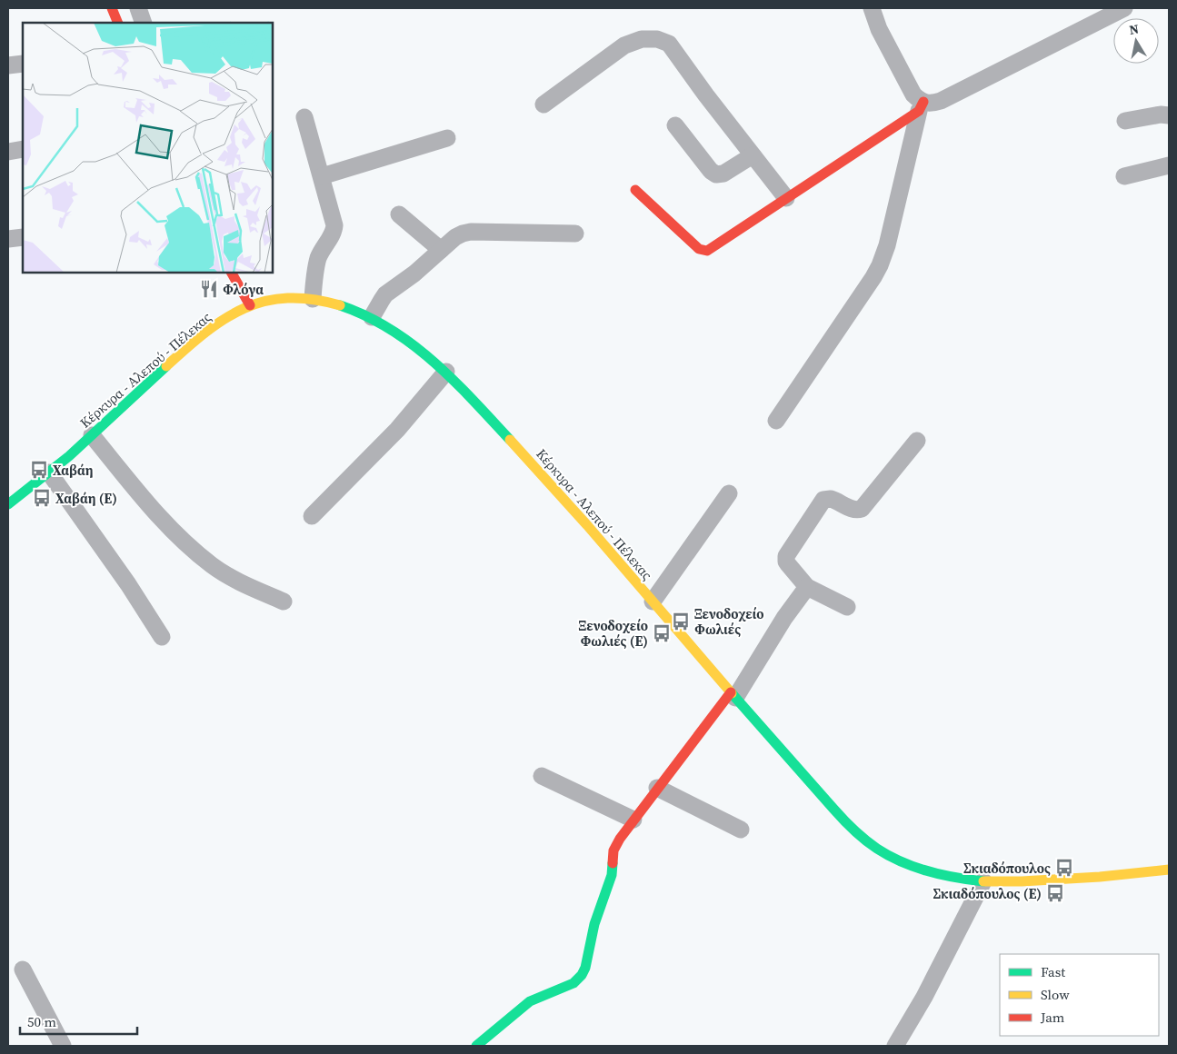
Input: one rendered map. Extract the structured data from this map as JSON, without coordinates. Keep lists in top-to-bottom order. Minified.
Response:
{"streets":{"main road":["Κέρκυρα - Αλεπού - Πέλεκας"]},"places":{"restaurant":["Φλόγα"],"bus stop":["Χαβάη","Χαβάη (Ε)","Ξενοδοχείο Φωλιές","Ξενοδοχείο Φωλιές (E)","Σκιαδόπουλος","Σκιαδόπουλος (E)"]},"legend":["Fast","Slow","Jam"],"scale_bar":"50 m","north":"top"}
